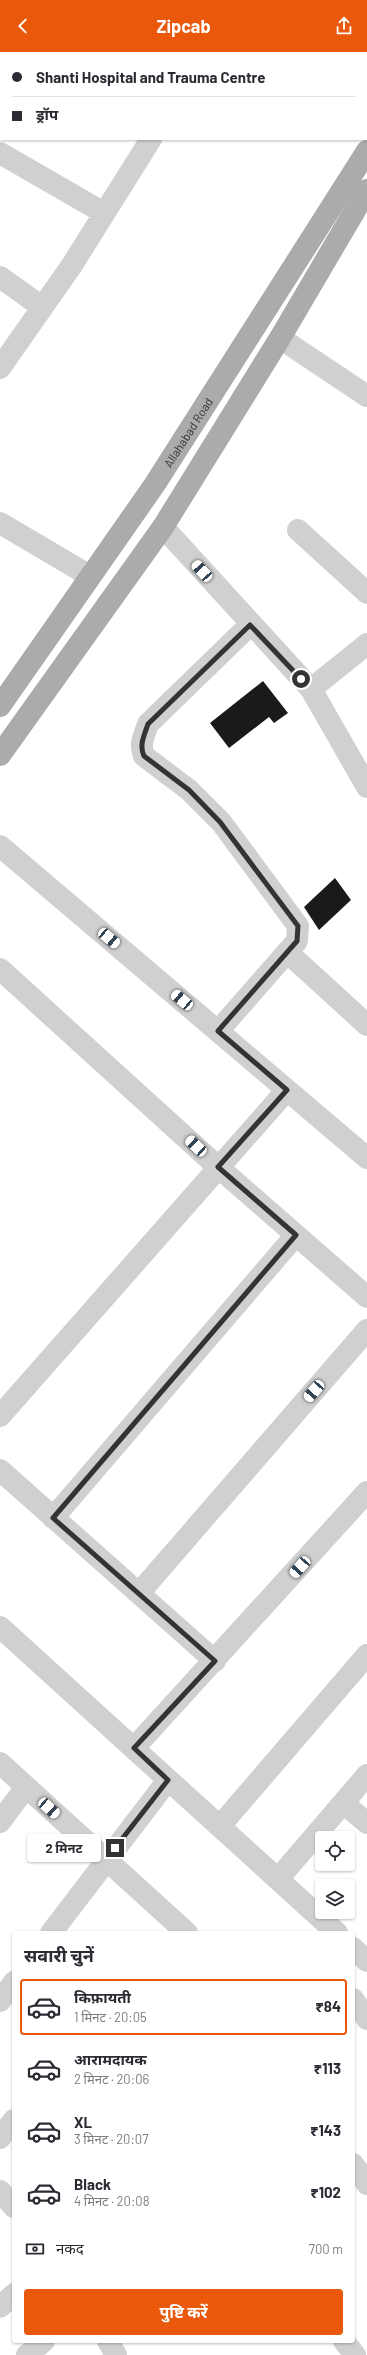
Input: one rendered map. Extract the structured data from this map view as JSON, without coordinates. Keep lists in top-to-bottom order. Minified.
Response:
{"streets":{"main road":["Allahabad Road"]},"page":{"header":"Zipcab","banner":["Shanti Hospital and Trauma Centre","ड्रॉप"],"bubble":"2 मिनट","heading":"सवारी चुनें","list":[{"name":"किफ़ायती","note":"1 मिनट · 20:05","value":"₹84"},{"name":"आरामदायक","note":"2 मिनट · 20:06","value":"₹113"},{"name":"XL","note":"3 मिनट · 20:07","value":"₹143"},{"name":"Black","note":"4 मिनट · 20:08","value":"₹102"}],"pay":["नकद","700 m"],"buttons":"पुष्टि करें"}}
